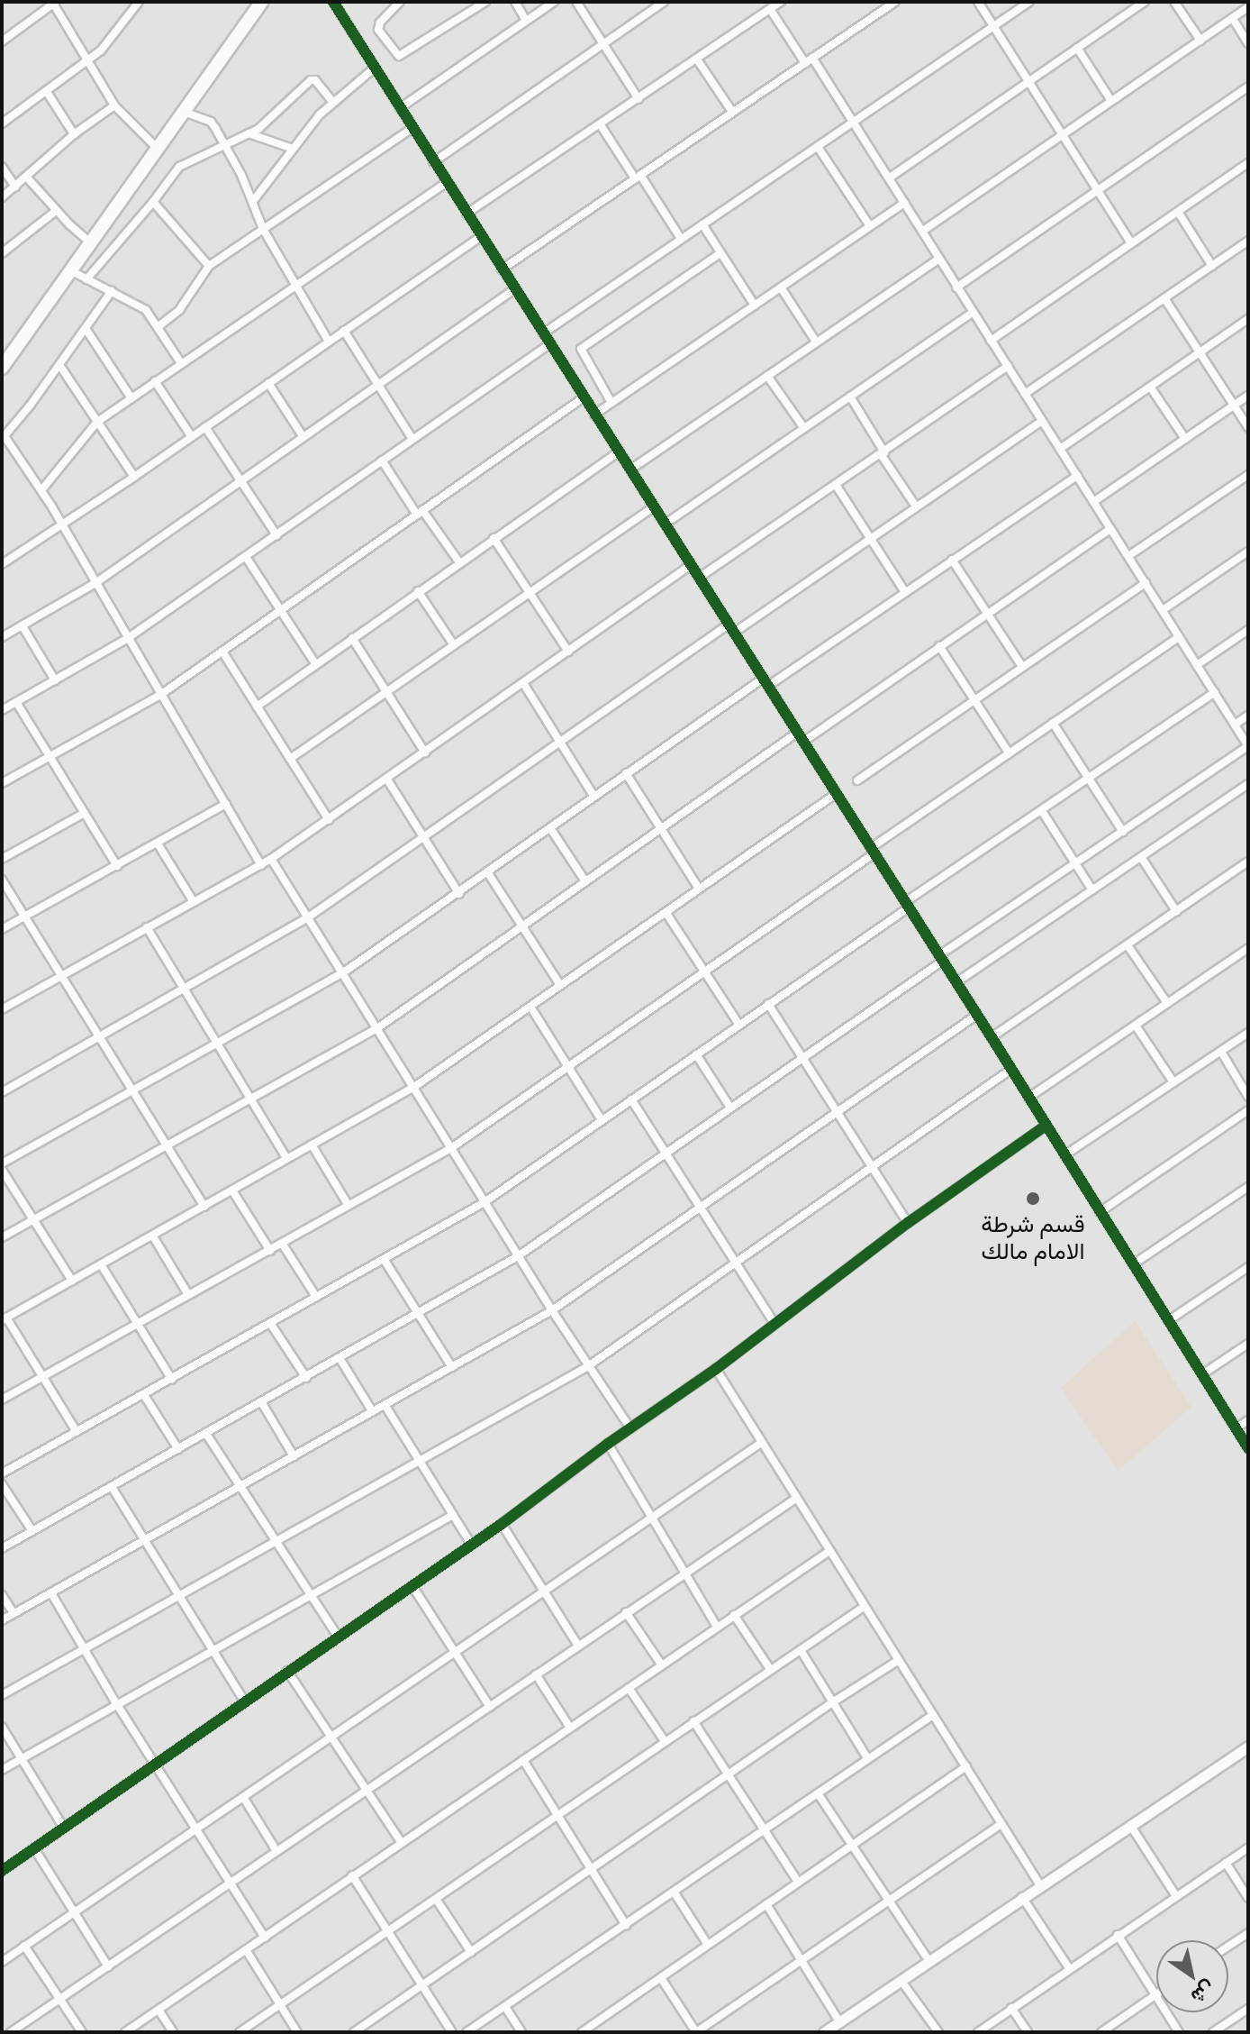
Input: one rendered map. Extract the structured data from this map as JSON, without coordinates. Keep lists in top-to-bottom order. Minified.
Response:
{"places":["قسم شرطة الامام مالك"],"north":"bottom right"}
